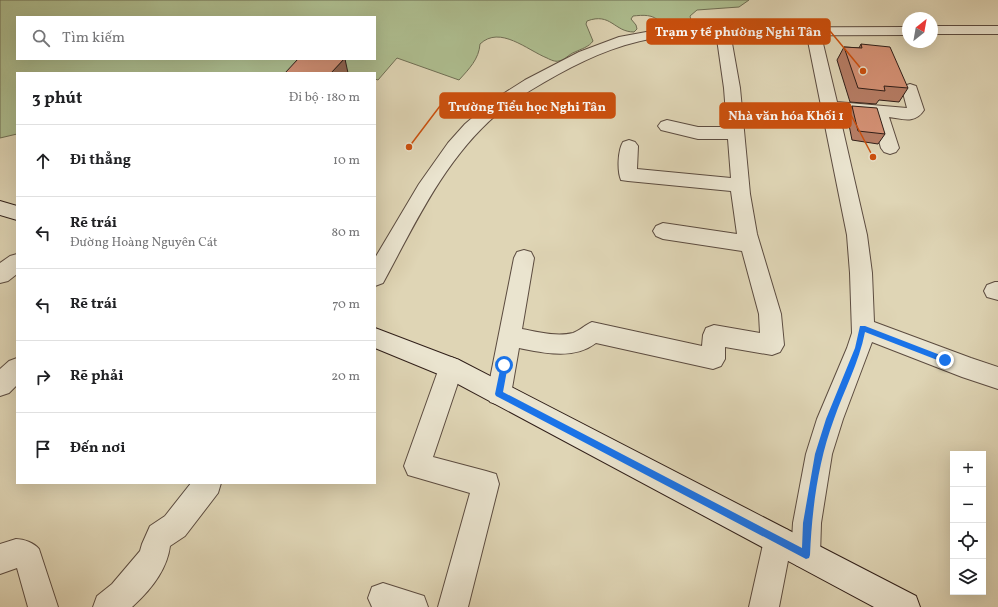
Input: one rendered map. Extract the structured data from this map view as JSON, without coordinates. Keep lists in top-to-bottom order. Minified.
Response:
{"places":["Trạm y tế phường Nghi Tân","Trường Tiểu học Nghi Tân","Nhà văn hóa Khối 1"],"north":"top right","page":{"search":"Tìm kiếm","heading":["3 phút","Đi bộ · 180 m"],"list":[["Đi thẳng","10 m"],["Rẽ trái","Đường Hoàng Nguyên Cát","80 m"],["Rẽ trái","70 m"],["Rẽ phải","20 m"],"Đến nơi"],"map_buttons":["+","−"]}}
